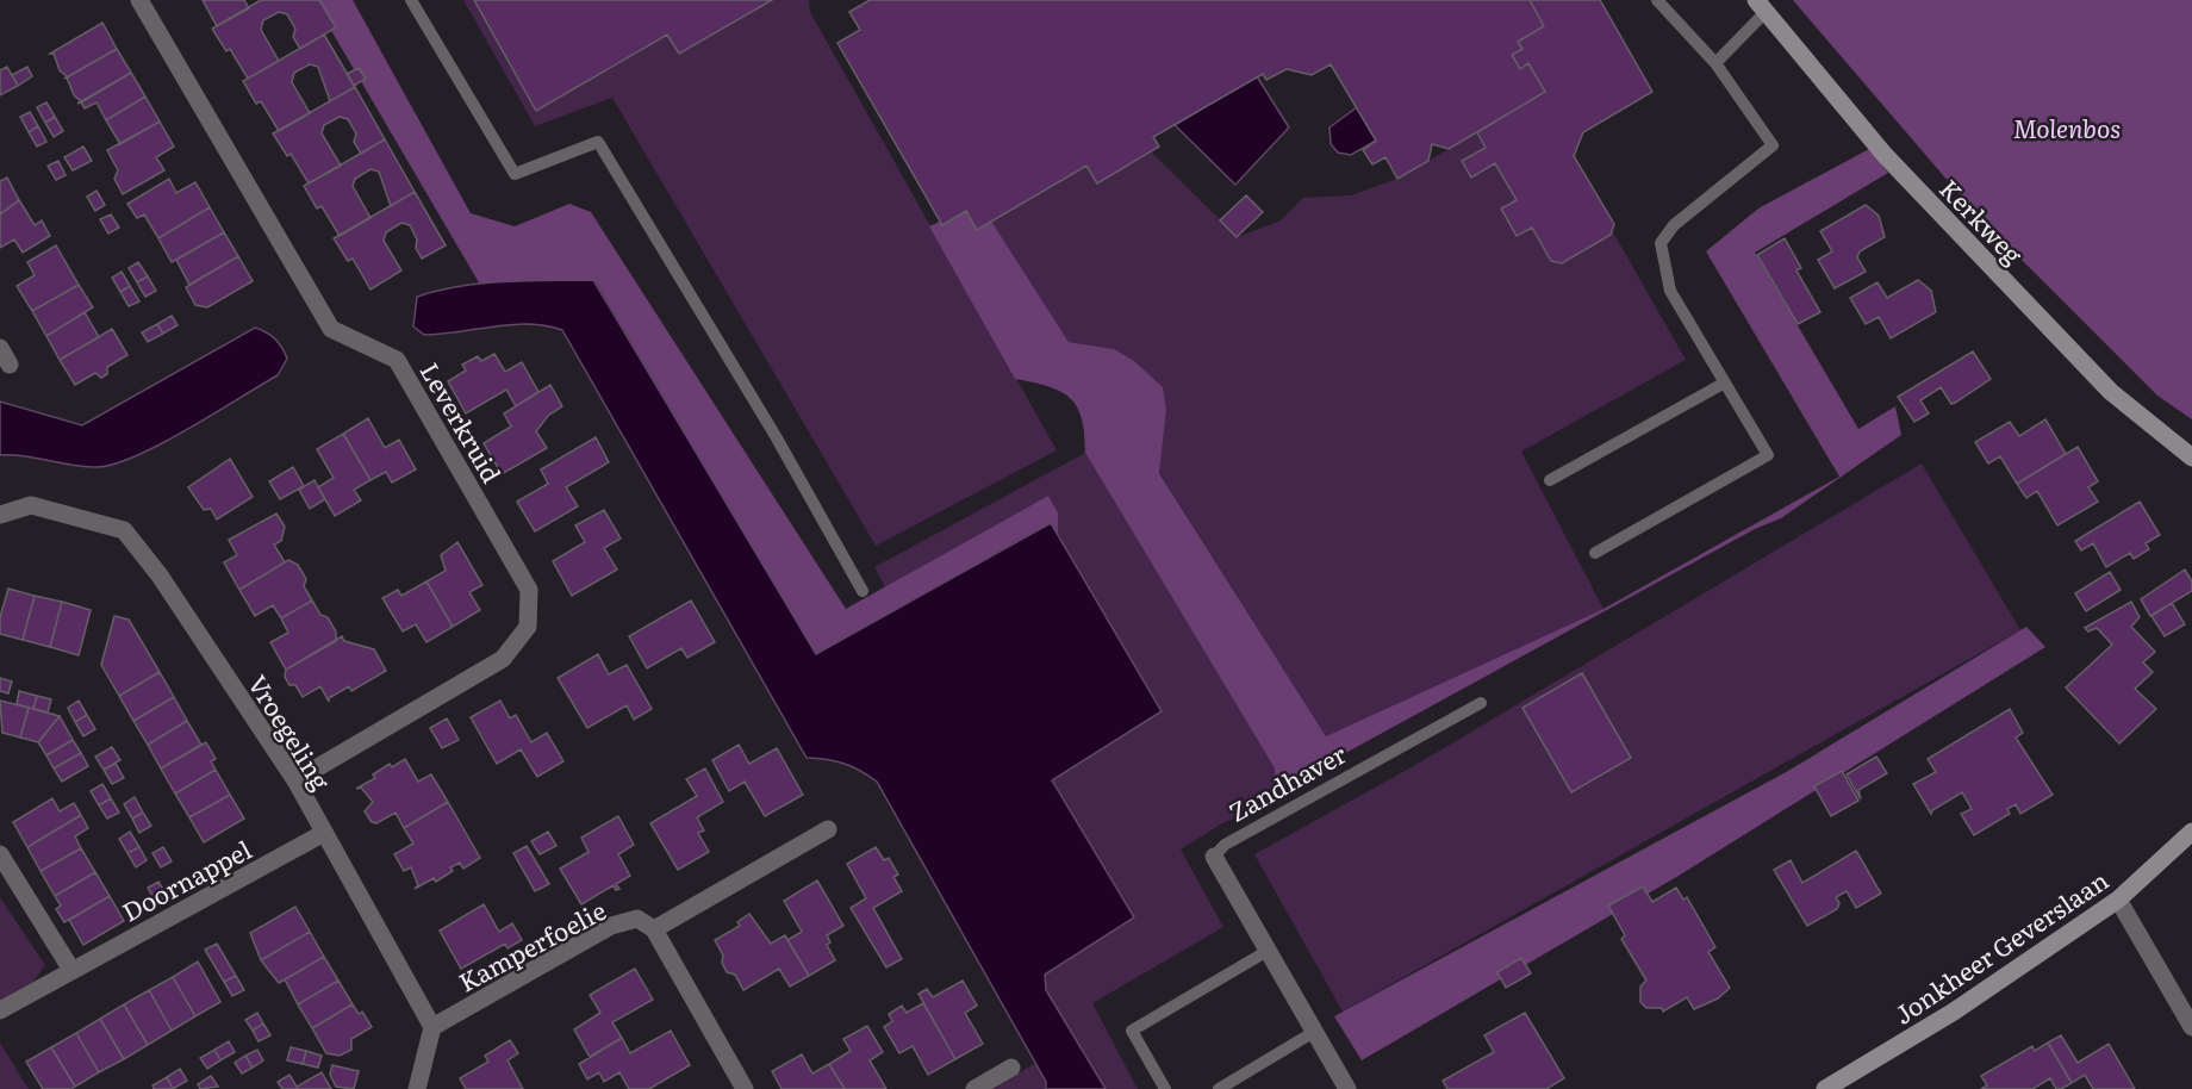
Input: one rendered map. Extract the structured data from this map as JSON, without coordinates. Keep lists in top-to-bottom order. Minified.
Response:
{"streets":{"street":["Kerkweg","Leverkruid","Vroegeling","Zandhaver","Doornappel","Kamperfoelie","Jonkheer Geverslaan"]},"crossings":[["Leverkruid","Vroegeling"],["Vroegeling","Doornappel"],["Vroegeling","Kamperfoelie"]],"parks":["Molenbos"]}
